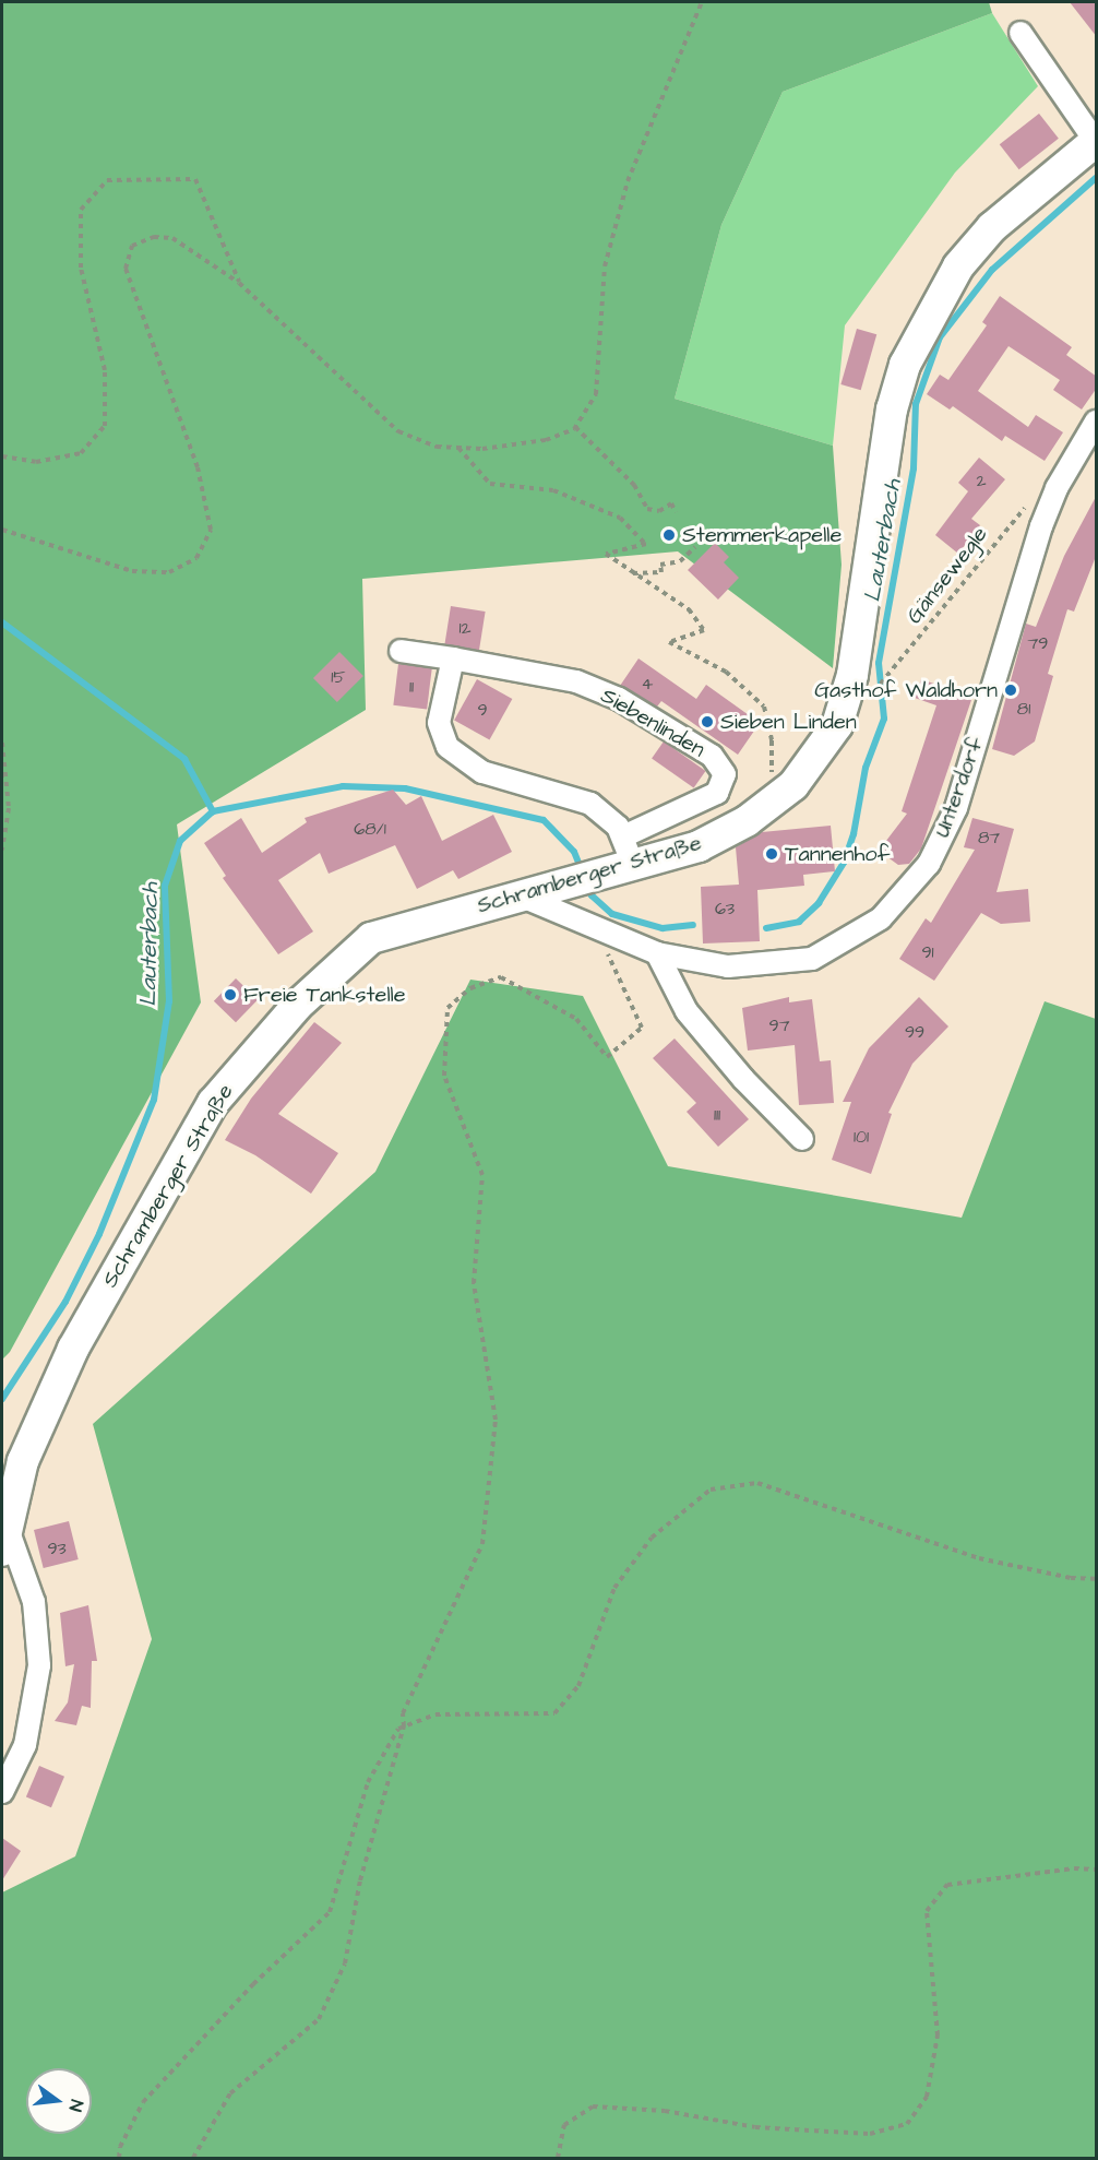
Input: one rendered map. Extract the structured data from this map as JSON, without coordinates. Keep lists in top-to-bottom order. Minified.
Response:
{"streets":{"main road":["Schramberger Straße"],"street":["Siebenlinden","Unterdorf"],"path":["Gänsewegle"]},"crossings":[["Gänsewegle","Unterdorf"],["Siebenlinden","Schramberger Straße"],["Unterdorf","Schramberger Straße"]],"water":["Lauterbach"],"places":["Stemmerkapelle","Gasthof Waldhorn","Sieben Linden","Tannenhof","Freie Tankstelle"],"house_numbers":["2","12","79","15","4","11","81","9","68/1","87","63","91","97","99","111","101","93"],"north":"right"}
